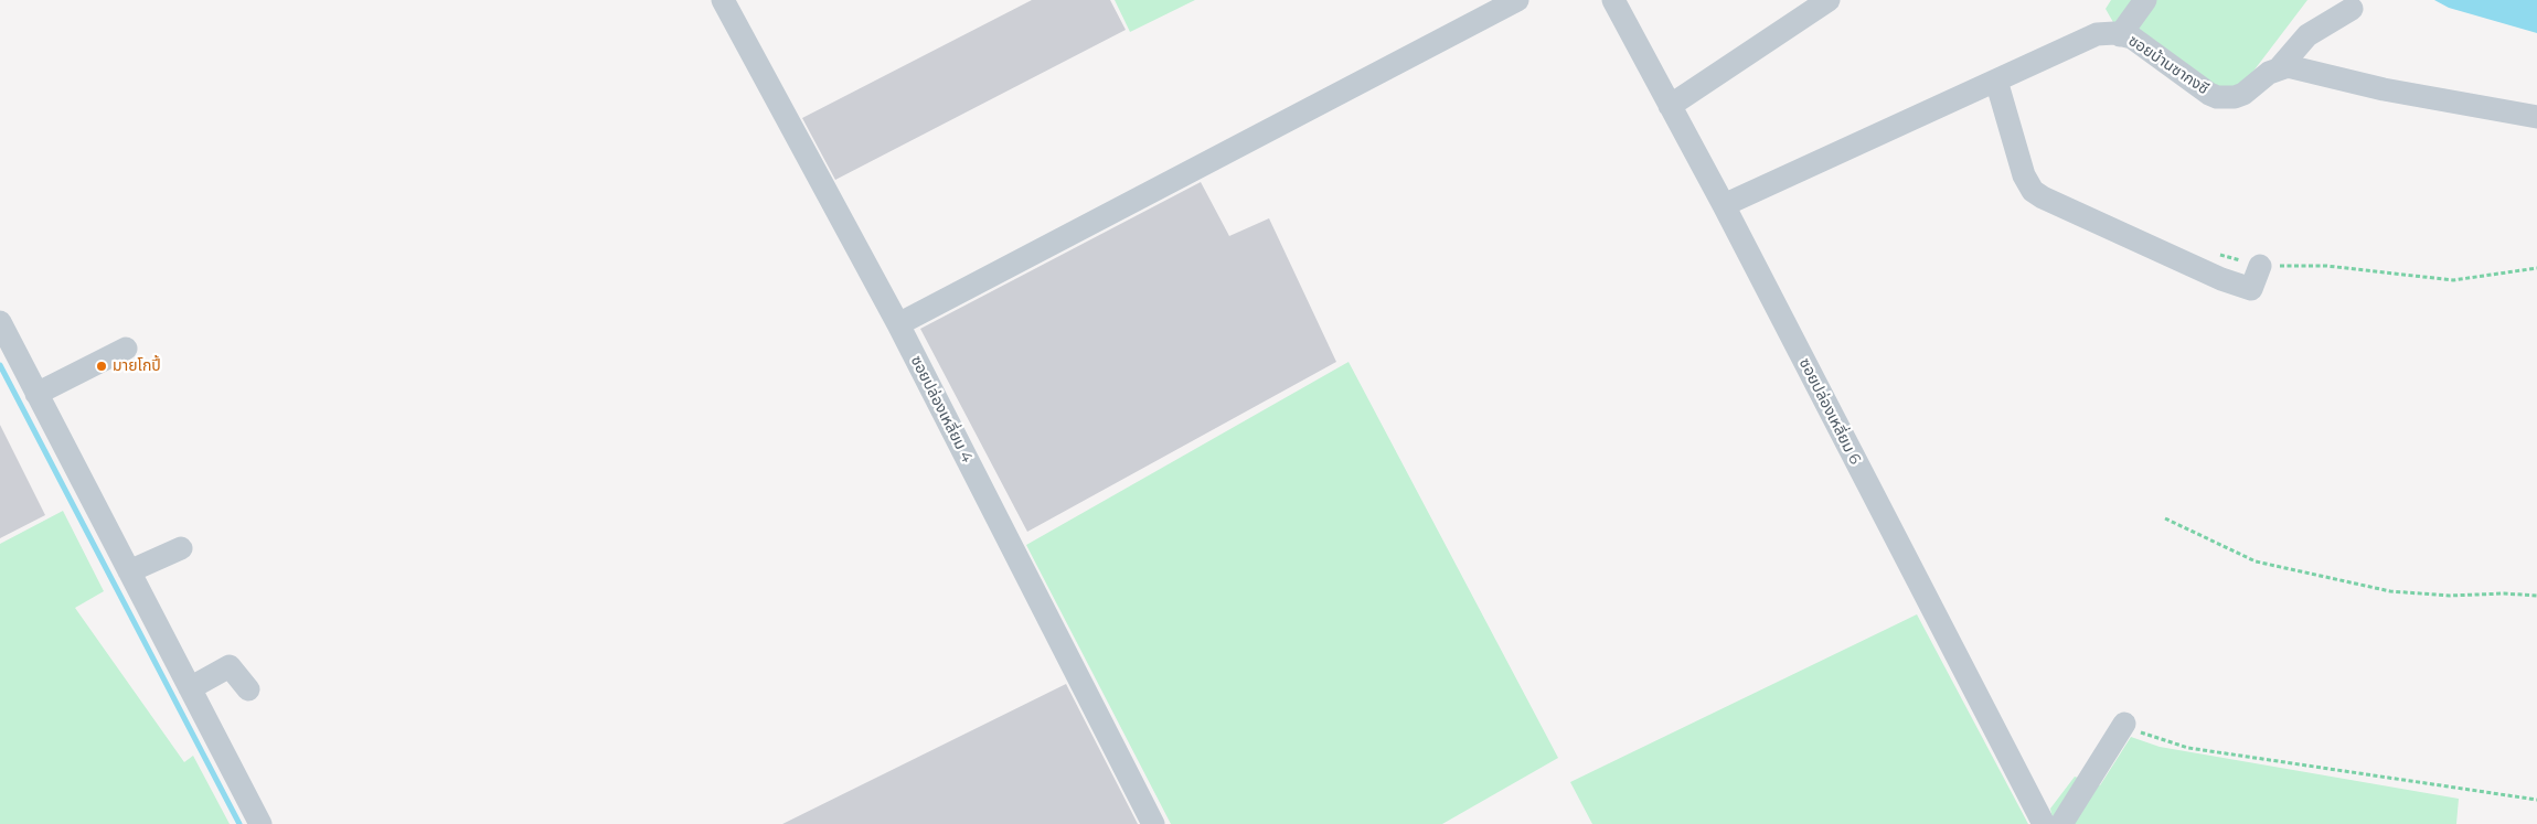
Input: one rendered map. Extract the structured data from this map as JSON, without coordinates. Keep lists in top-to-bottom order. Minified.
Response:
{"streets":{"street":["ซอยบ้านซากงซี","ซอยปล่องเหลี่ยม 4","ซอยปล่องเหลี่ยม 6"]},"crossings":[["ซอยบ้านซากงซี","ซอยปล่องเหลี่ยม 6"]],"places":["มายโกปี้"]}
